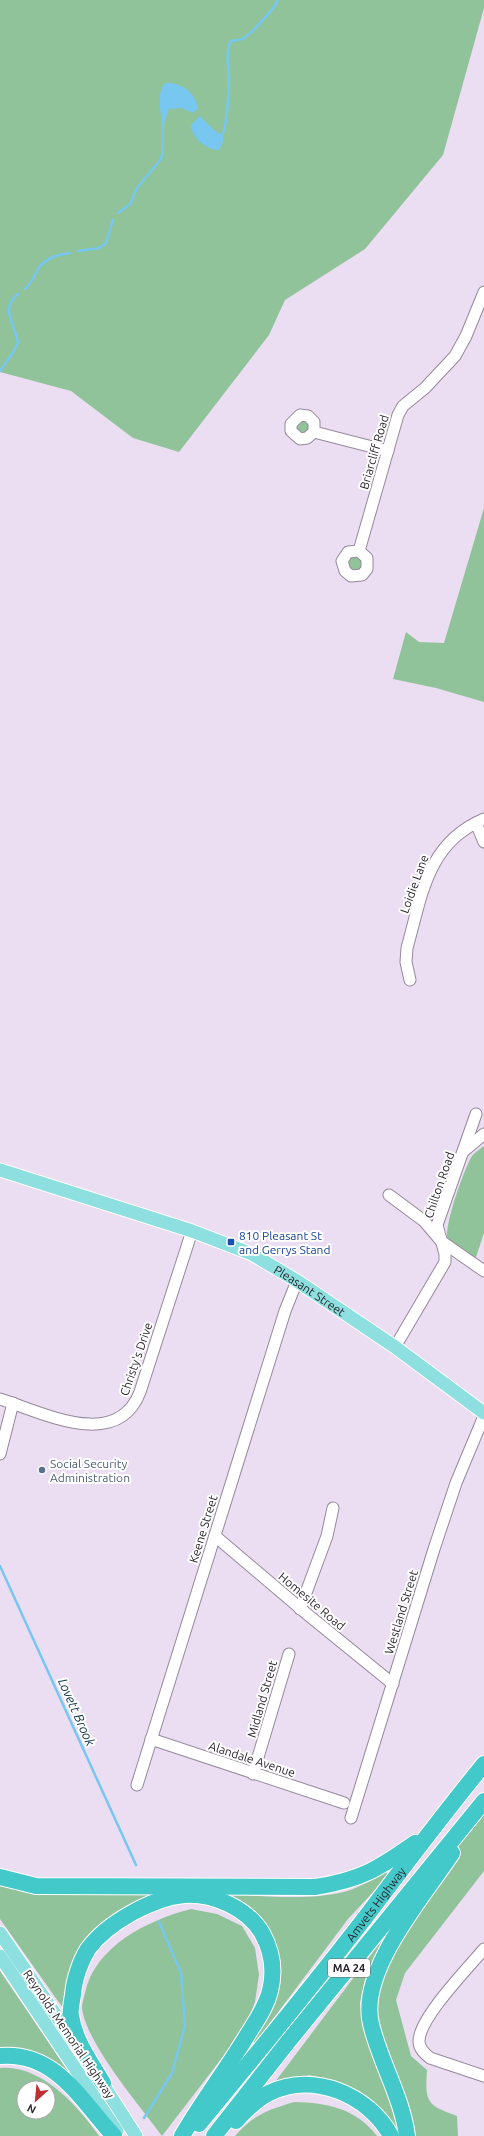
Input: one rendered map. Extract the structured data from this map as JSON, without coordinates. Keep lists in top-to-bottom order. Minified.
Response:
{"streets":{"highway":["Amvets Highway","MA 24"],"main road":["Pleasant Street","Reynolds Memorial Highway"],"street":["Briarcliff Road","Loidie Lane","Chilton Road","Christy's Drive","Keene Street","Homesite Road","Westland Street","Midland Street","Alandale Avenue"]},"crossings":[["Chilton Road","Pleasant Street"],["Pleasant Street","Christy's Drive"],["Pleasant Street","Keene Street"],["Pleasant Street","Westland Street"],["Keene Street","Homesite Road"],["Keene Street","Alandale Avenue"],["Homesite Road","Westland Street"],["Midland Street","Alandale Avenue"]],"water":["Lovett Brook"],"places":{"transit":["810 Pleasant St and Gerrys Stand"],"other":["Social Security Administration"]},"north":"bottom left"}
